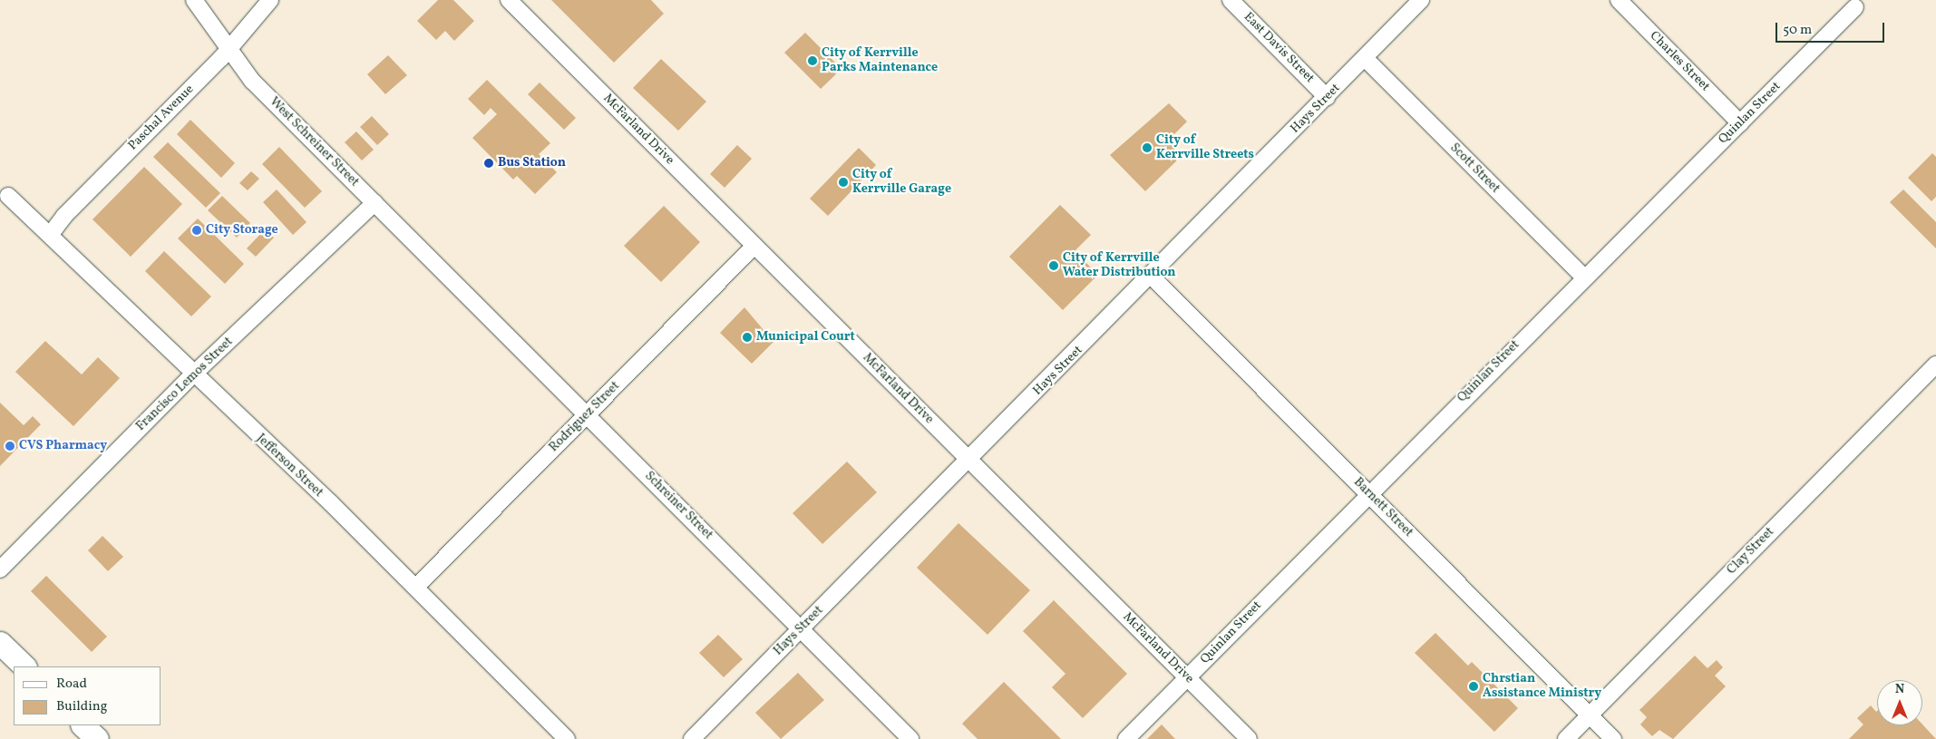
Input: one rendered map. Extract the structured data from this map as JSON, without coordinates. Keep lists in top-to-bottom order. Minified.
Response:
{"streets":{"street":["East Davis Street","Charles Street","Hays Street","Quinlan Street","Paschal Avenue","McFarland Drive","West Schreiner Street","Scott Street","Francisco Lemos Street","Rodriguez Street","Jefferson Street","Schreiner Street","Barnett Street","Clay Street"]},"crossings":[["East Davis Street","Hays Street"],["Charles Street","Quinlan Street"],["Hays Street","McFarland Drive"],["Hays Street","Scott Street"],["Hays Street","Schreiner Street"],["Hays Street","Barnett Street"],["Quinlan Street","McFarland Drive"],["Quinlan Street","Scott Street"],["Quinlan Street","Barnett Street"],["Paschal Avenue","West Schreiner Street"],["Paschal Avenue","Jefferson Street"],["McFarland Drive","Rodriguez Street"],["West Schreiner Street","Francisco Lemos Street"],["West Schreiner Street","Schreiner Street"],["Francisco Lemos Street","Jefferson Street"],["Rodriguez Street","Jefferson Street"],["Rodriguez Street","Schreiner Street"],["Barnett Street","Clay Street"]],"places":["City of Kerrville Parks Maintenance","City of Kerrville Streets","Bus Station","City of Kerrville Garage","City Storage","City of Kerrville Water Distribution","Municipal Court","CVS Pharmacy","Chrstian Assistance Ministry"],"legend":["Road","Building"],"scale_bar":"50 m","north":"top"}
